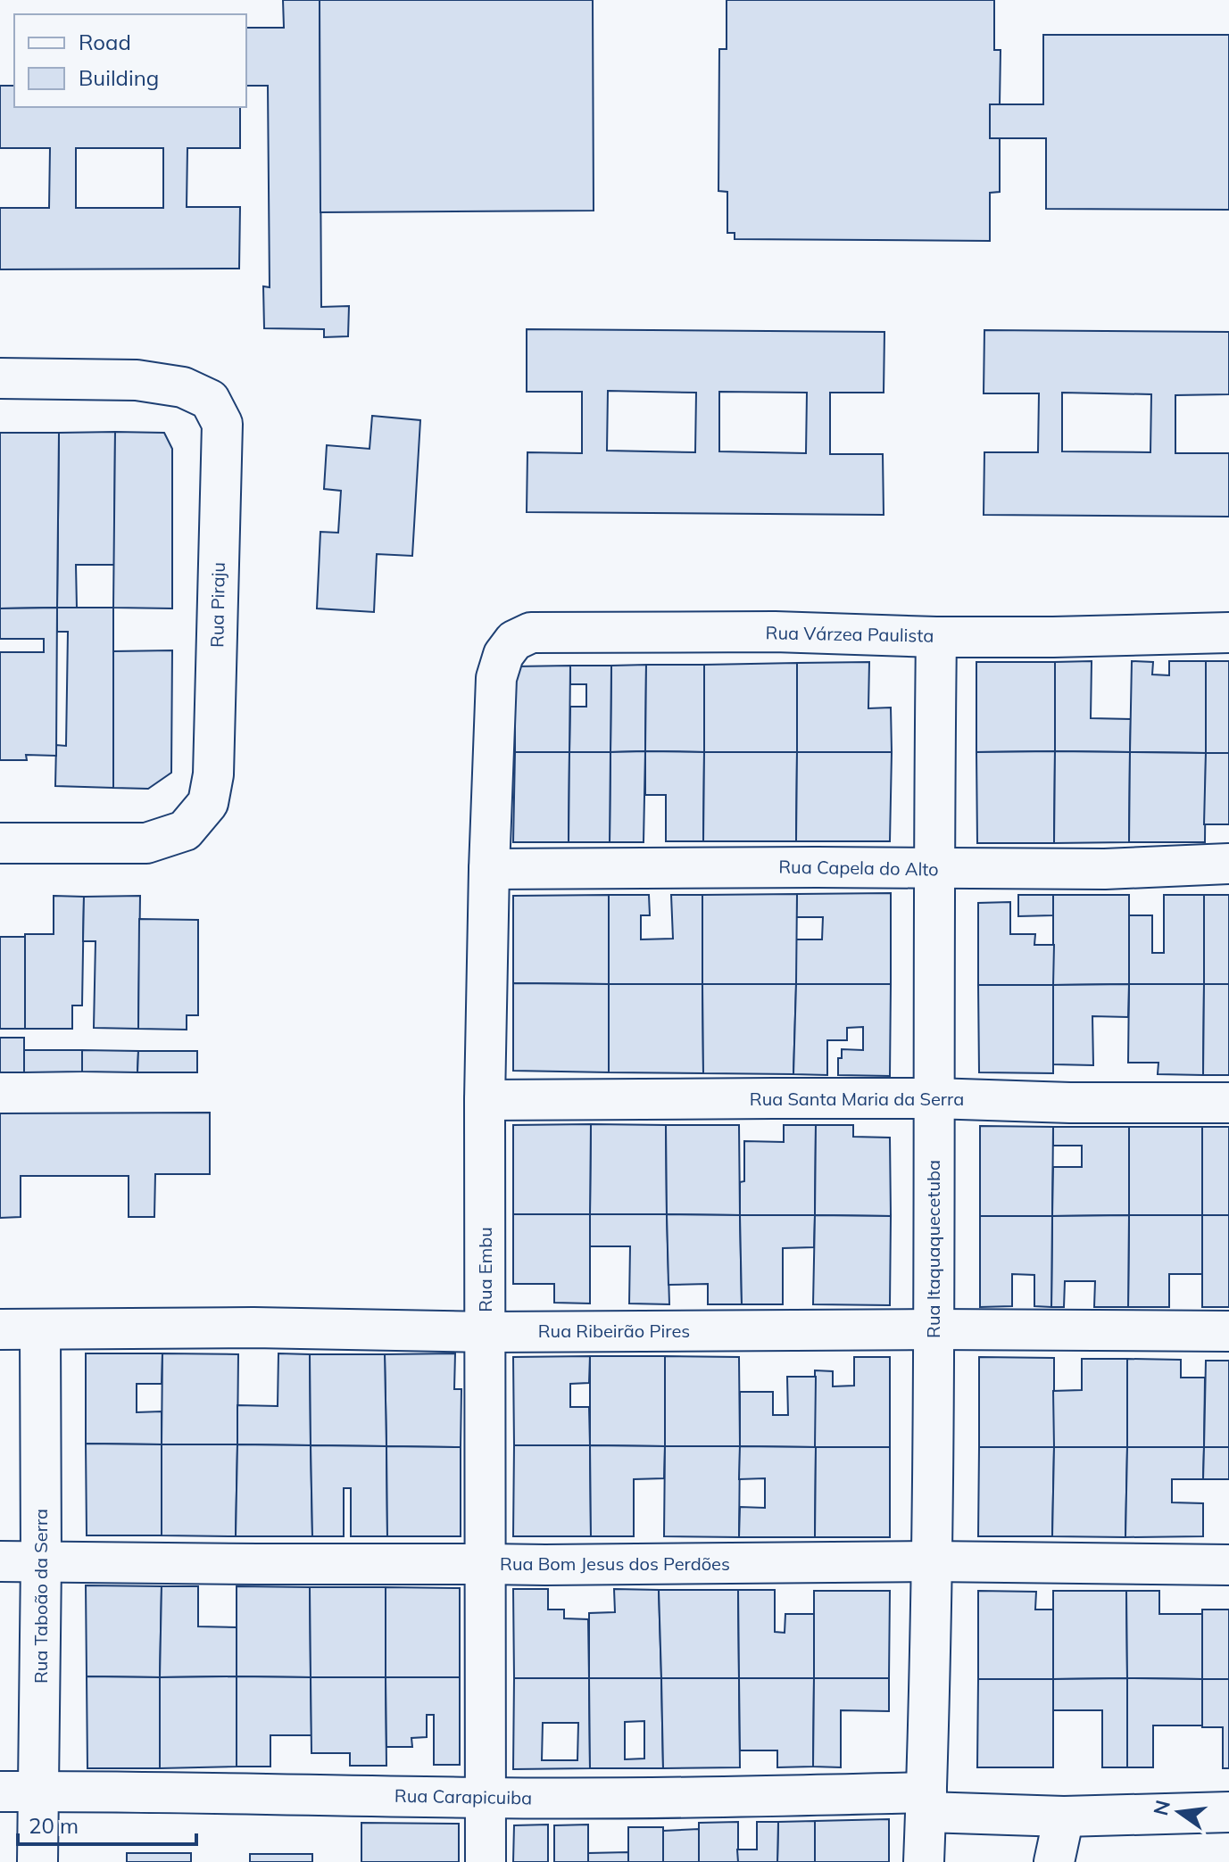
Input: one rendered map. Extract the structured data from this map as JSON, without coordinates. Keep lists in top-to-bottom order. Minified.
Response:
{"streets":{"street":["Rua Piraju","Rua Várzea Paulista","Rua Capela do Alto","Rua Santa Maria da Serra","Rua Itaquaquecetuba","Rua Embu","Rua Ribeirão Pires","Rua Bom Jesus dos Perdões","Rua Taboão da Serra","Rua Carapicuiba"]},"crossings":[["Rua Várzea Paulista","Rua Itaquaquecetuba"],["Rua Várzea Paulista","Rua Embu"],["Rua Capela do Alto","Rua Itaquaquecetuba"],["Rua Capela do Alto","Rua Embu"],["Rua Santa Maria da Serra","Rua Itaquaquecetuba"],["Rua Santa Maria da Serra","Rua Embu"],["Rua Itaquaquecetuba","Rua Ribeirão Pires"],["Rua Itaquaquecetuba","Rua Bom Jesus dos Perdões"],["Rua Itaquaquecetuba","Rua Carapicuiba"],["Rua Embu","Rua Ribeirão Pires"],["Rua Embu","Rua Bom Jesus dos Perdões"],["Rua Embu","Rua Carapicuiba"],["Rua Ribeirão Pires","Rua Taboão da Serra"],["Rua Bom Jesus dos Perdões","Rua Taboão da Serra"],["Rua Taboão da Serra","Rua Carapicuiba"]],"legend":["Road","Building"],"scale_bar":"20 m","north":"left"}
